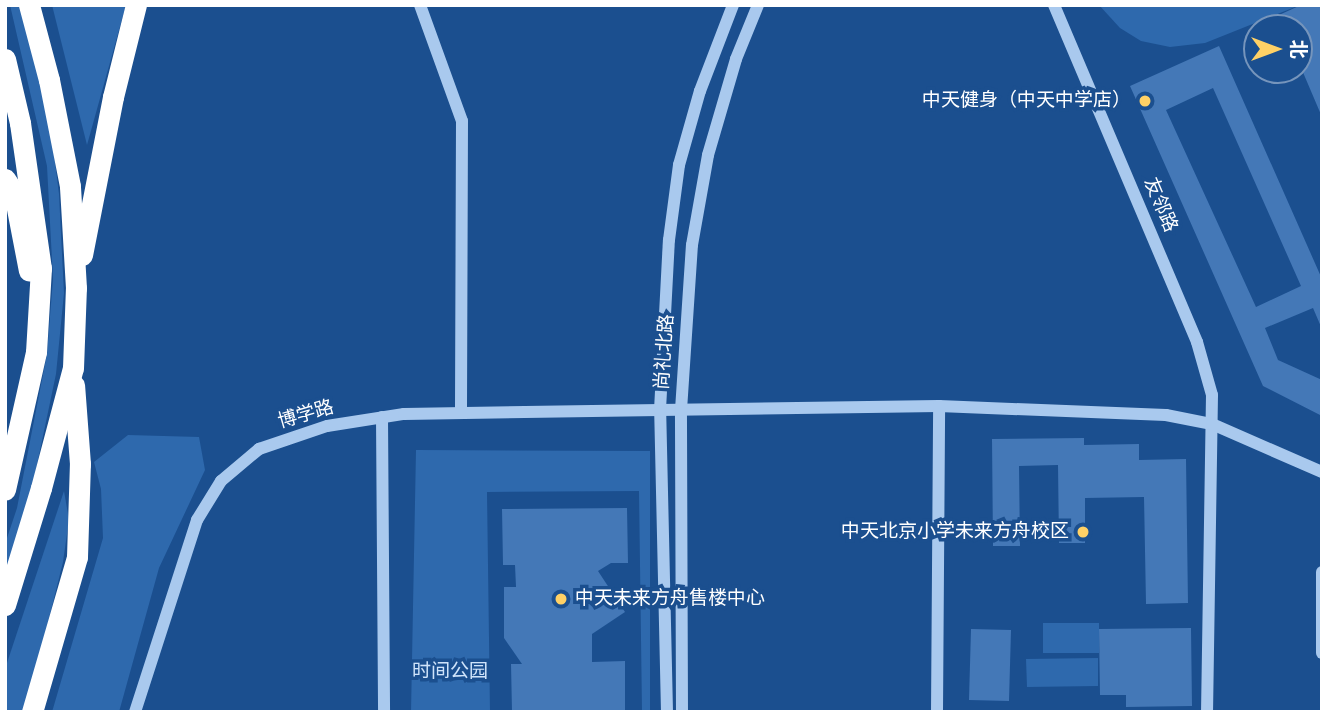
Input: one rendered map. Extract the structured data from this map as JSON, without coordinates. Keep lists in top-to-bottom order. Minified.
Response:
{"streets":{"street":["友邻路","尚礼北路","博学路"]},"crossings":[["尚礼北路","博学路"]],"parks":["时间公园"],"places":["中天健身（中天中学店）","中天北京小学未来方舟校区","中天未来方舟售楼中心"],"north":"right"}
